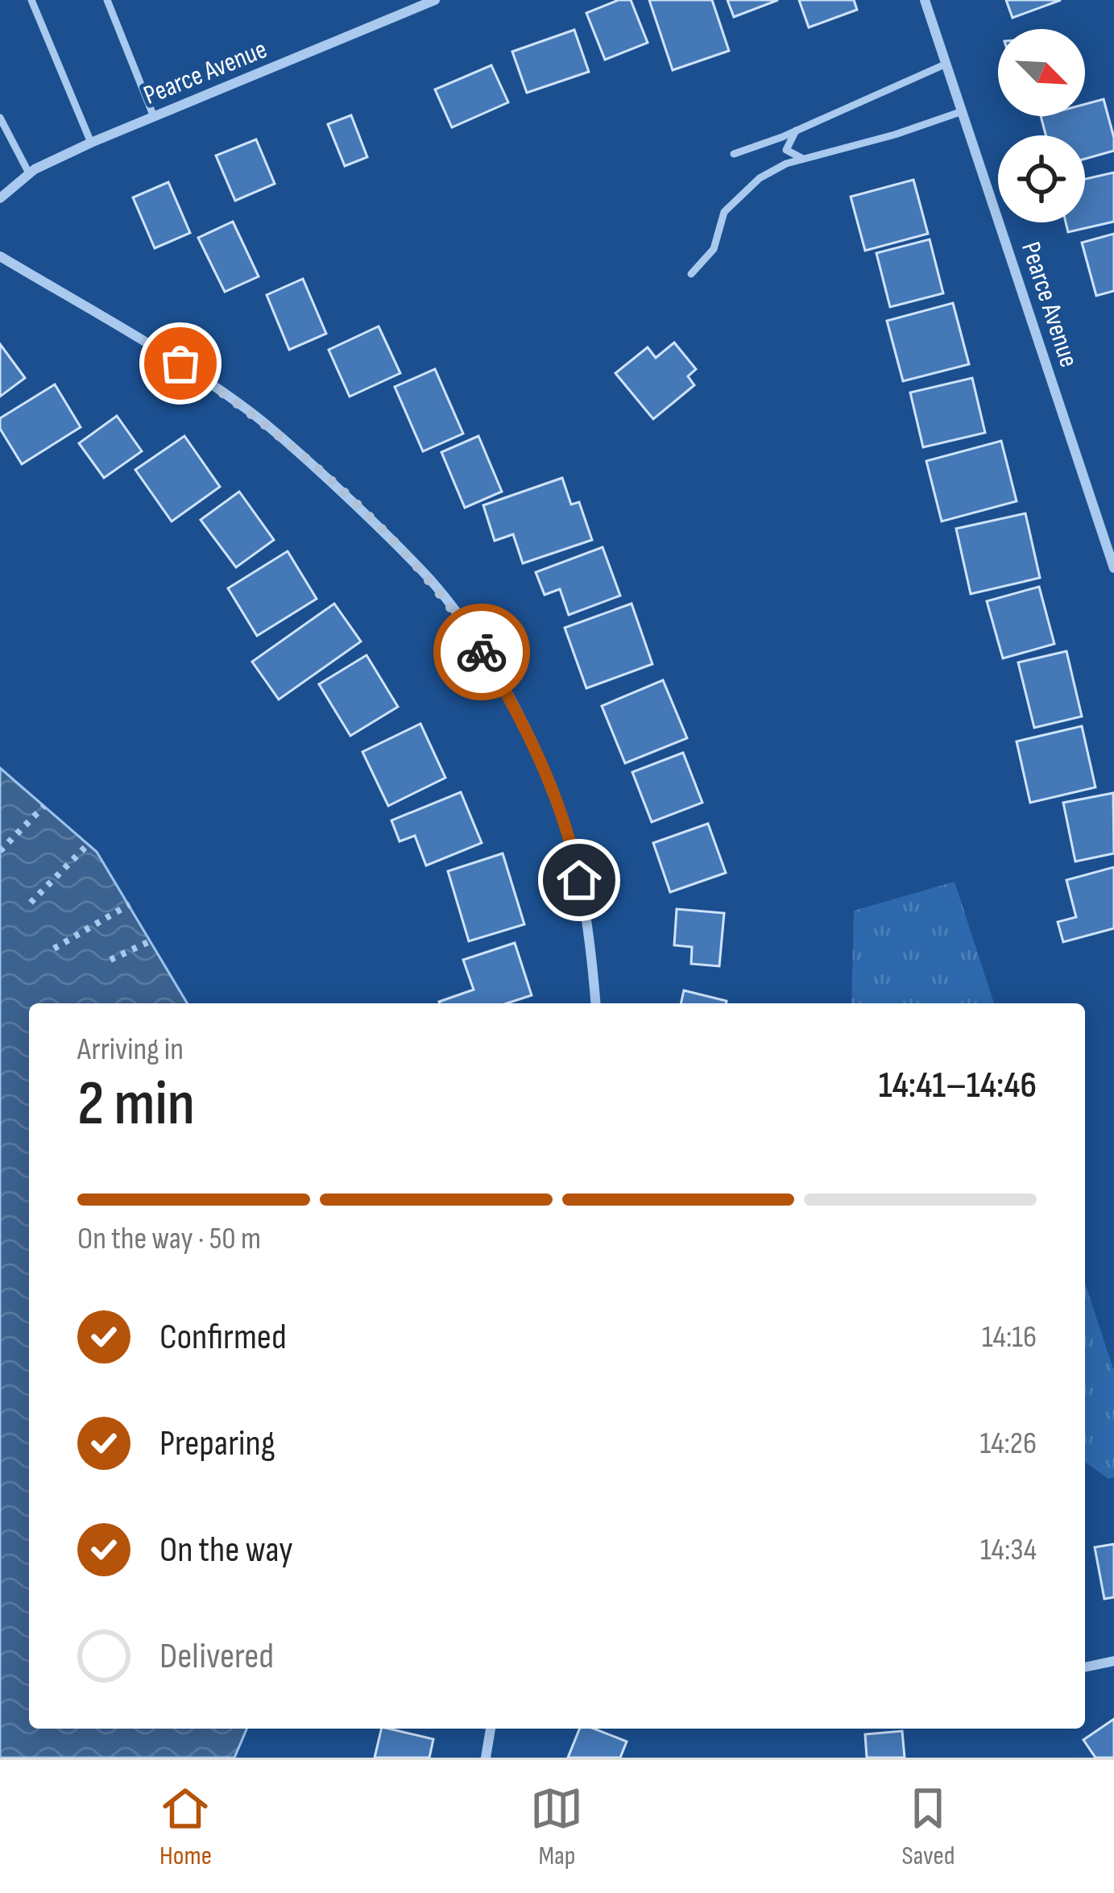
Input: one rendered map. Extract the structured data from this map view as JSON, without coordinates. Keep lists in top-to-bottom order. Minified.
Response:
{"streets":{"street":["Pearce Avenue"]},"north":"bottom right","page":{"heading":["2 min","Arriving in","14:41–14:46"],"bar":"On the way · 50 m","list":[["Confirmed","14:16"],["Preparing","14:26"],["On the way","14:34"],"Delivered"],"tabs":["Home","Map","Saved"]}}
